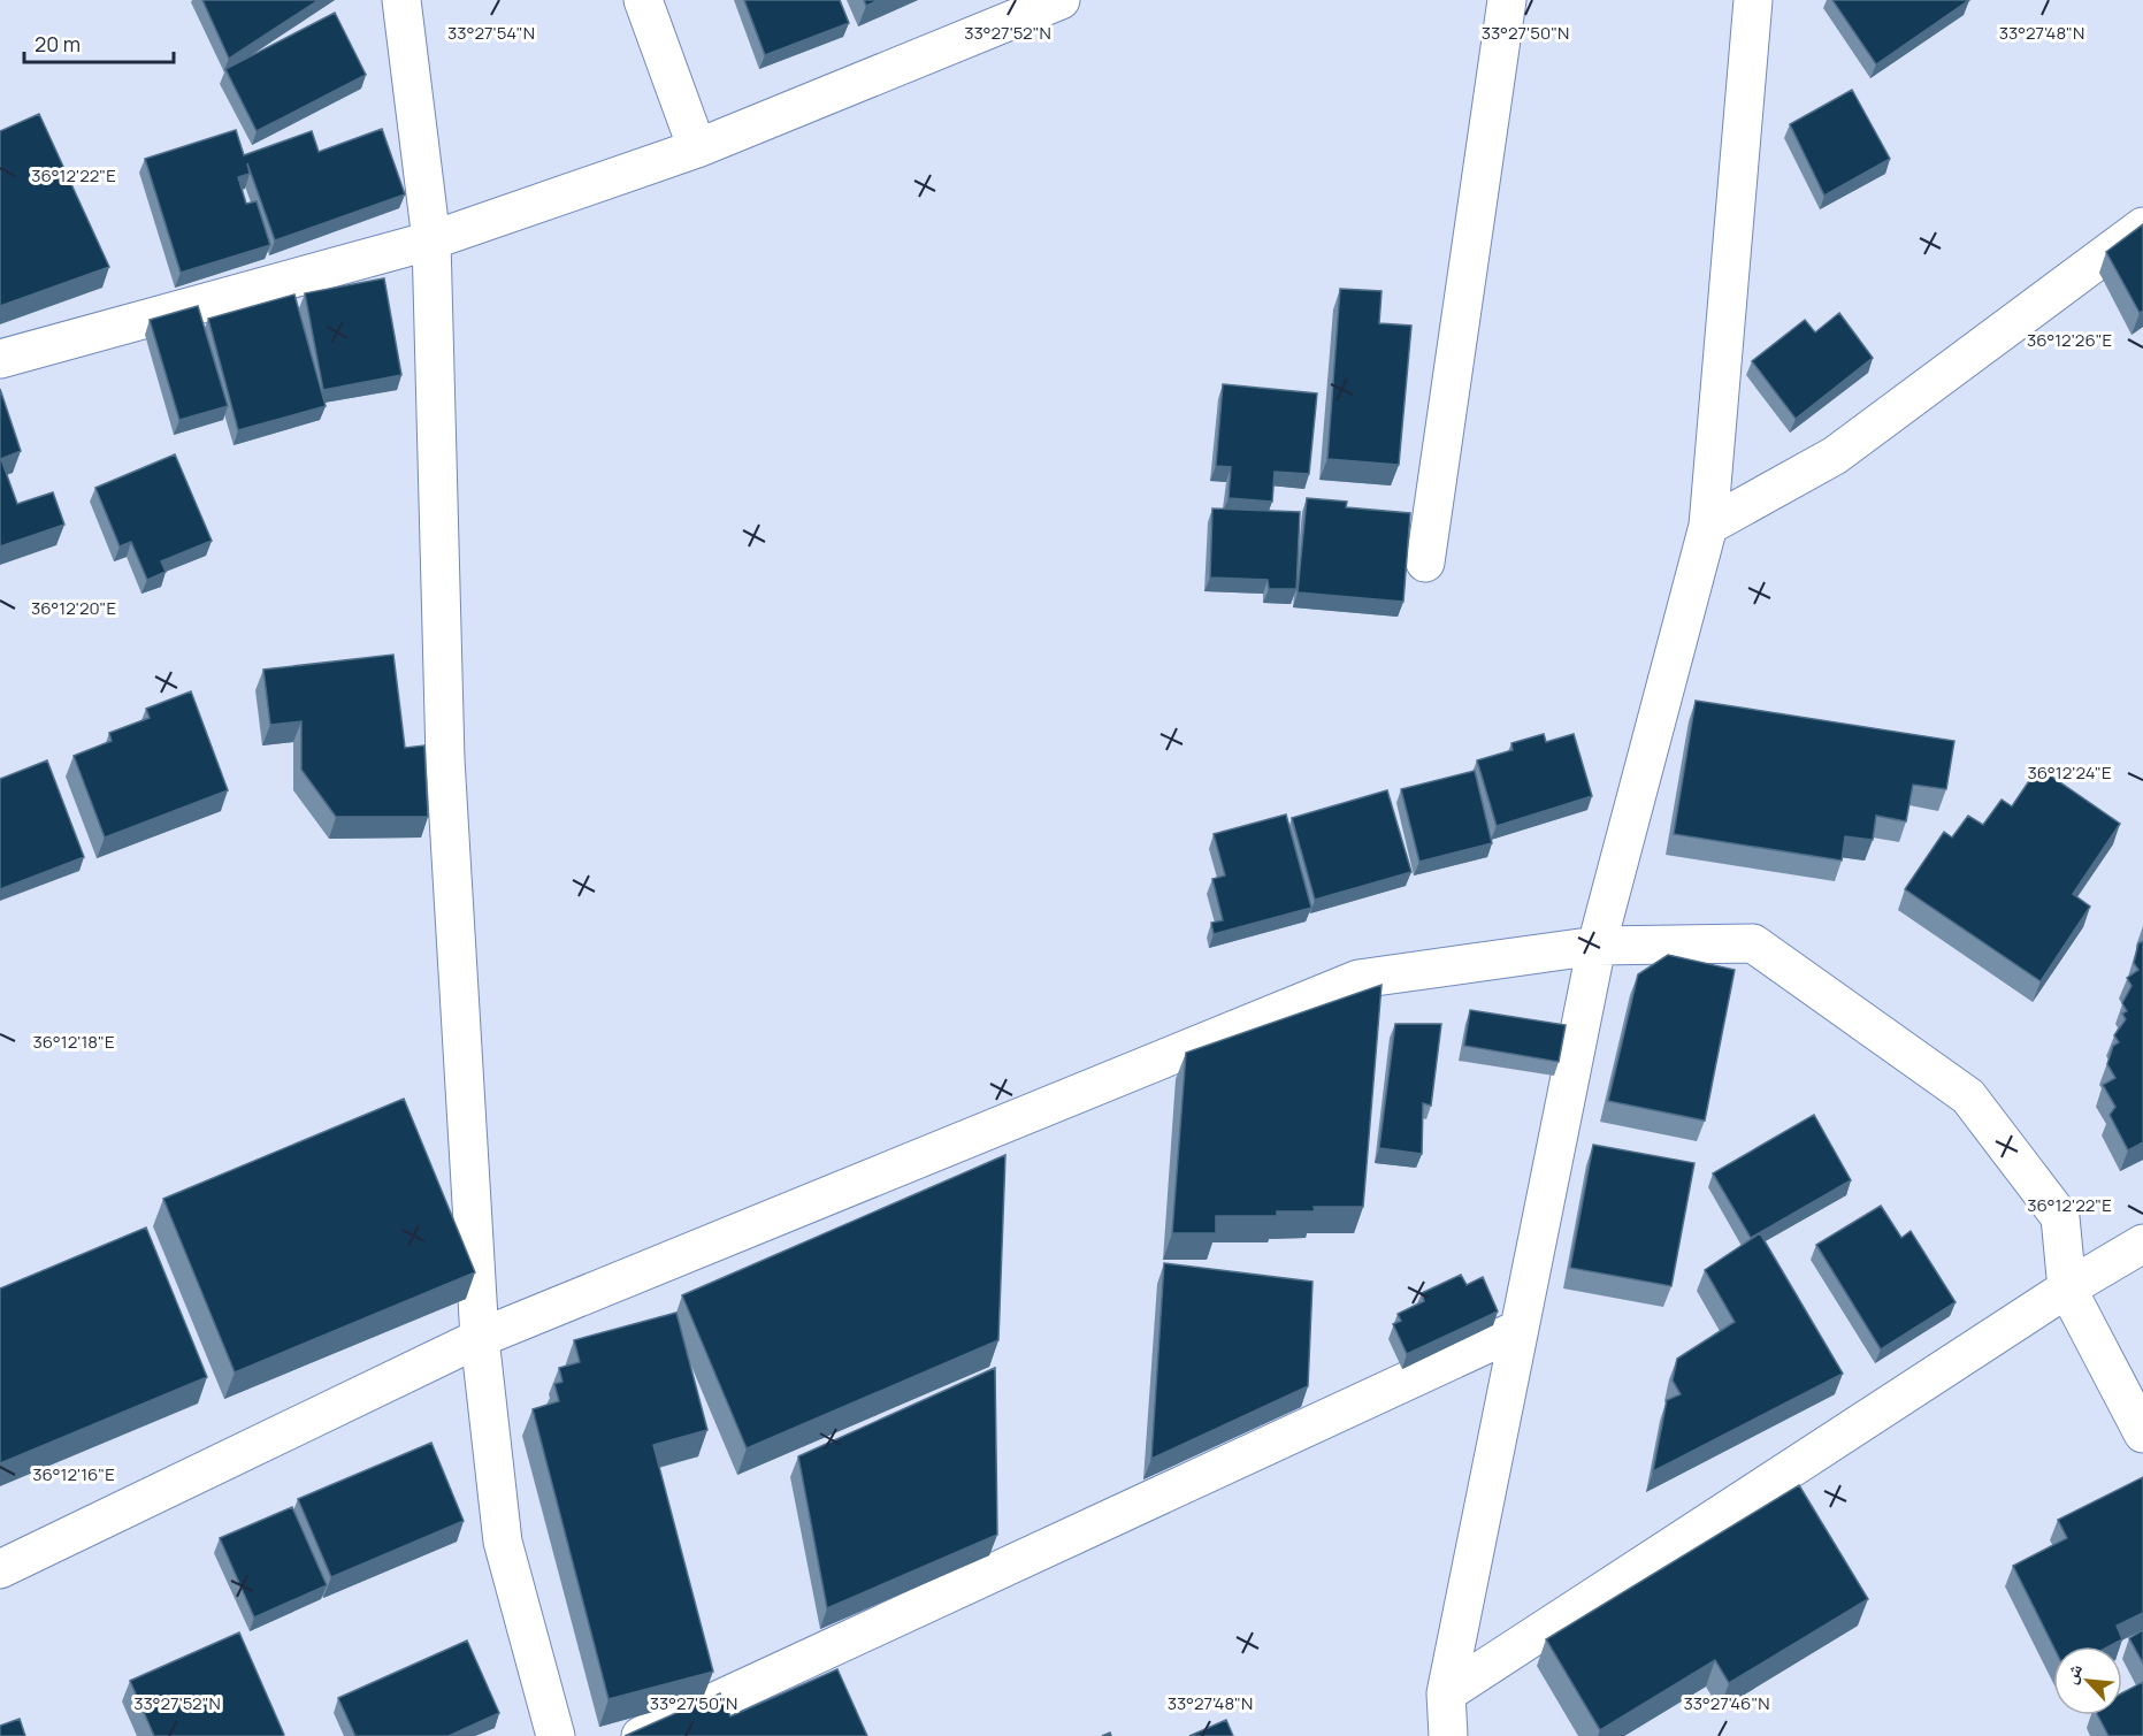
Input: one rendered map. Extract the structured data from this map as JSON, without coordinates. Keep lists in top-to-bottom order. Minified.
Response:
{"scale_bar":"20 m","north":"top left","coordinates":["33°27'54\"N","33°27'52\"N","33°27'50\"N","33°27'48\"N","36°12'22\"E","36°12'26\"E","36°12'20\"E","36°12'24\"E","36°12'18\"E","36°12'16\"E","33°27'46\"N"]}
